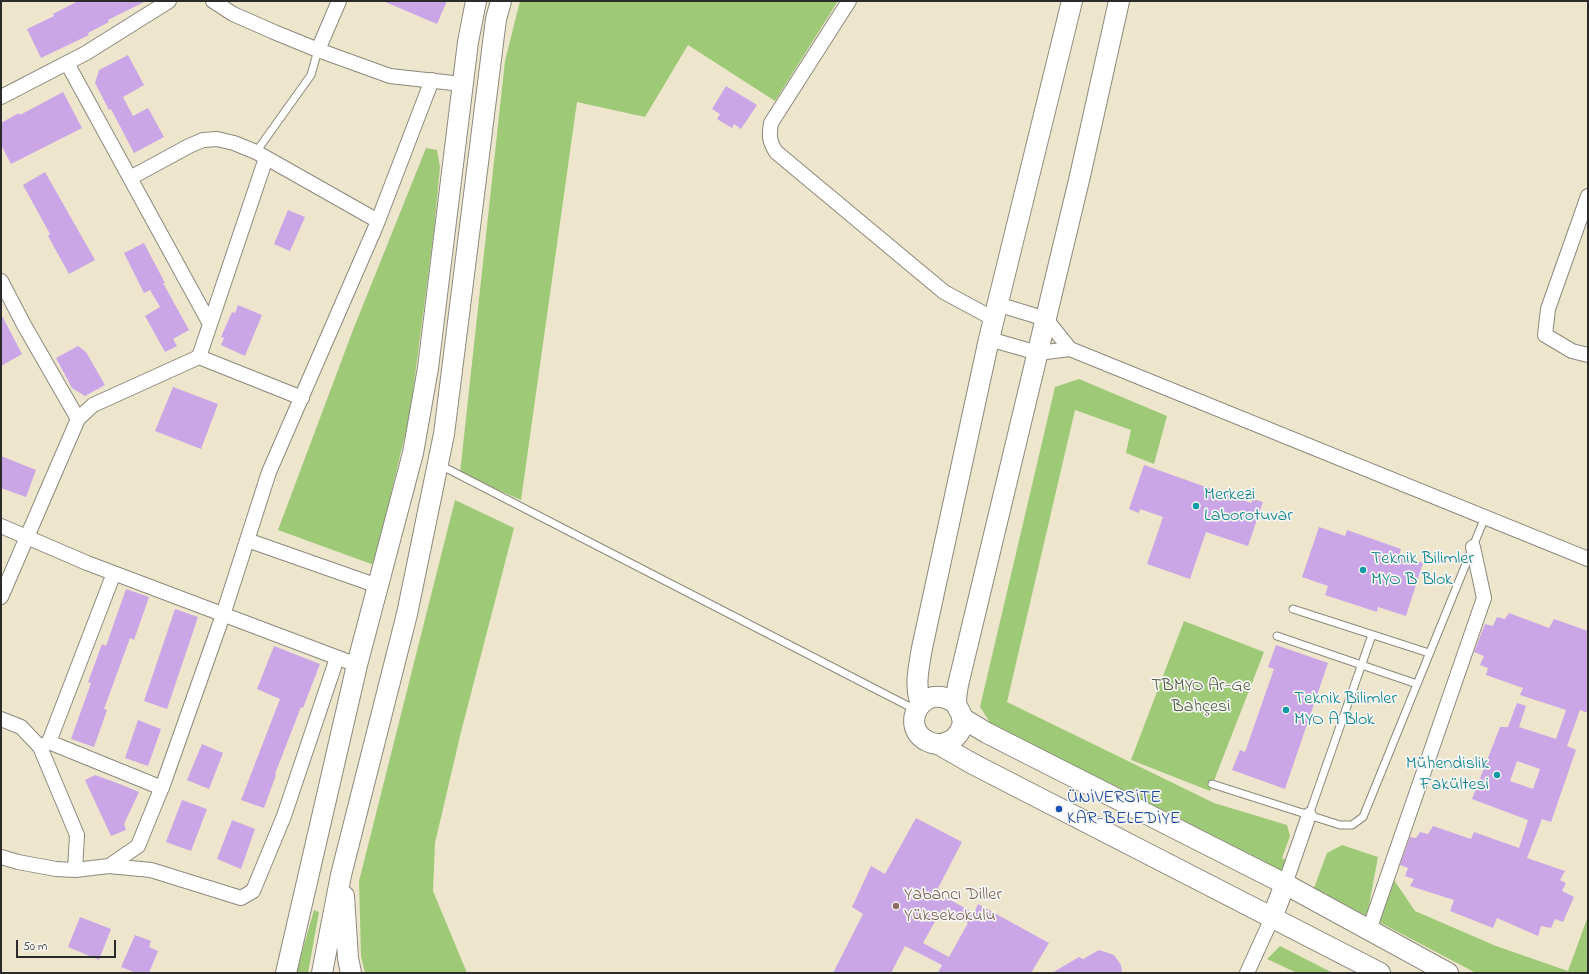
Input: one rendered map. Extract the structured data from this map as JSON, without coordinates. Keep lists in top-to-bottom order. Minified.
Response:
{"parks":["TBMYO Ar-Ge Bahçesi"],"places":["Merkezi Laborotuvar","Teknik Bilimler MYO B Blok","Teknik Bilimler MYO A Blok","Mühendislik Fakültesi","ÜNİVERSİTE KAR-BELEDİYE","Yabancı Diller Yüksekokulu"],"scale_bar":"50 m"}
